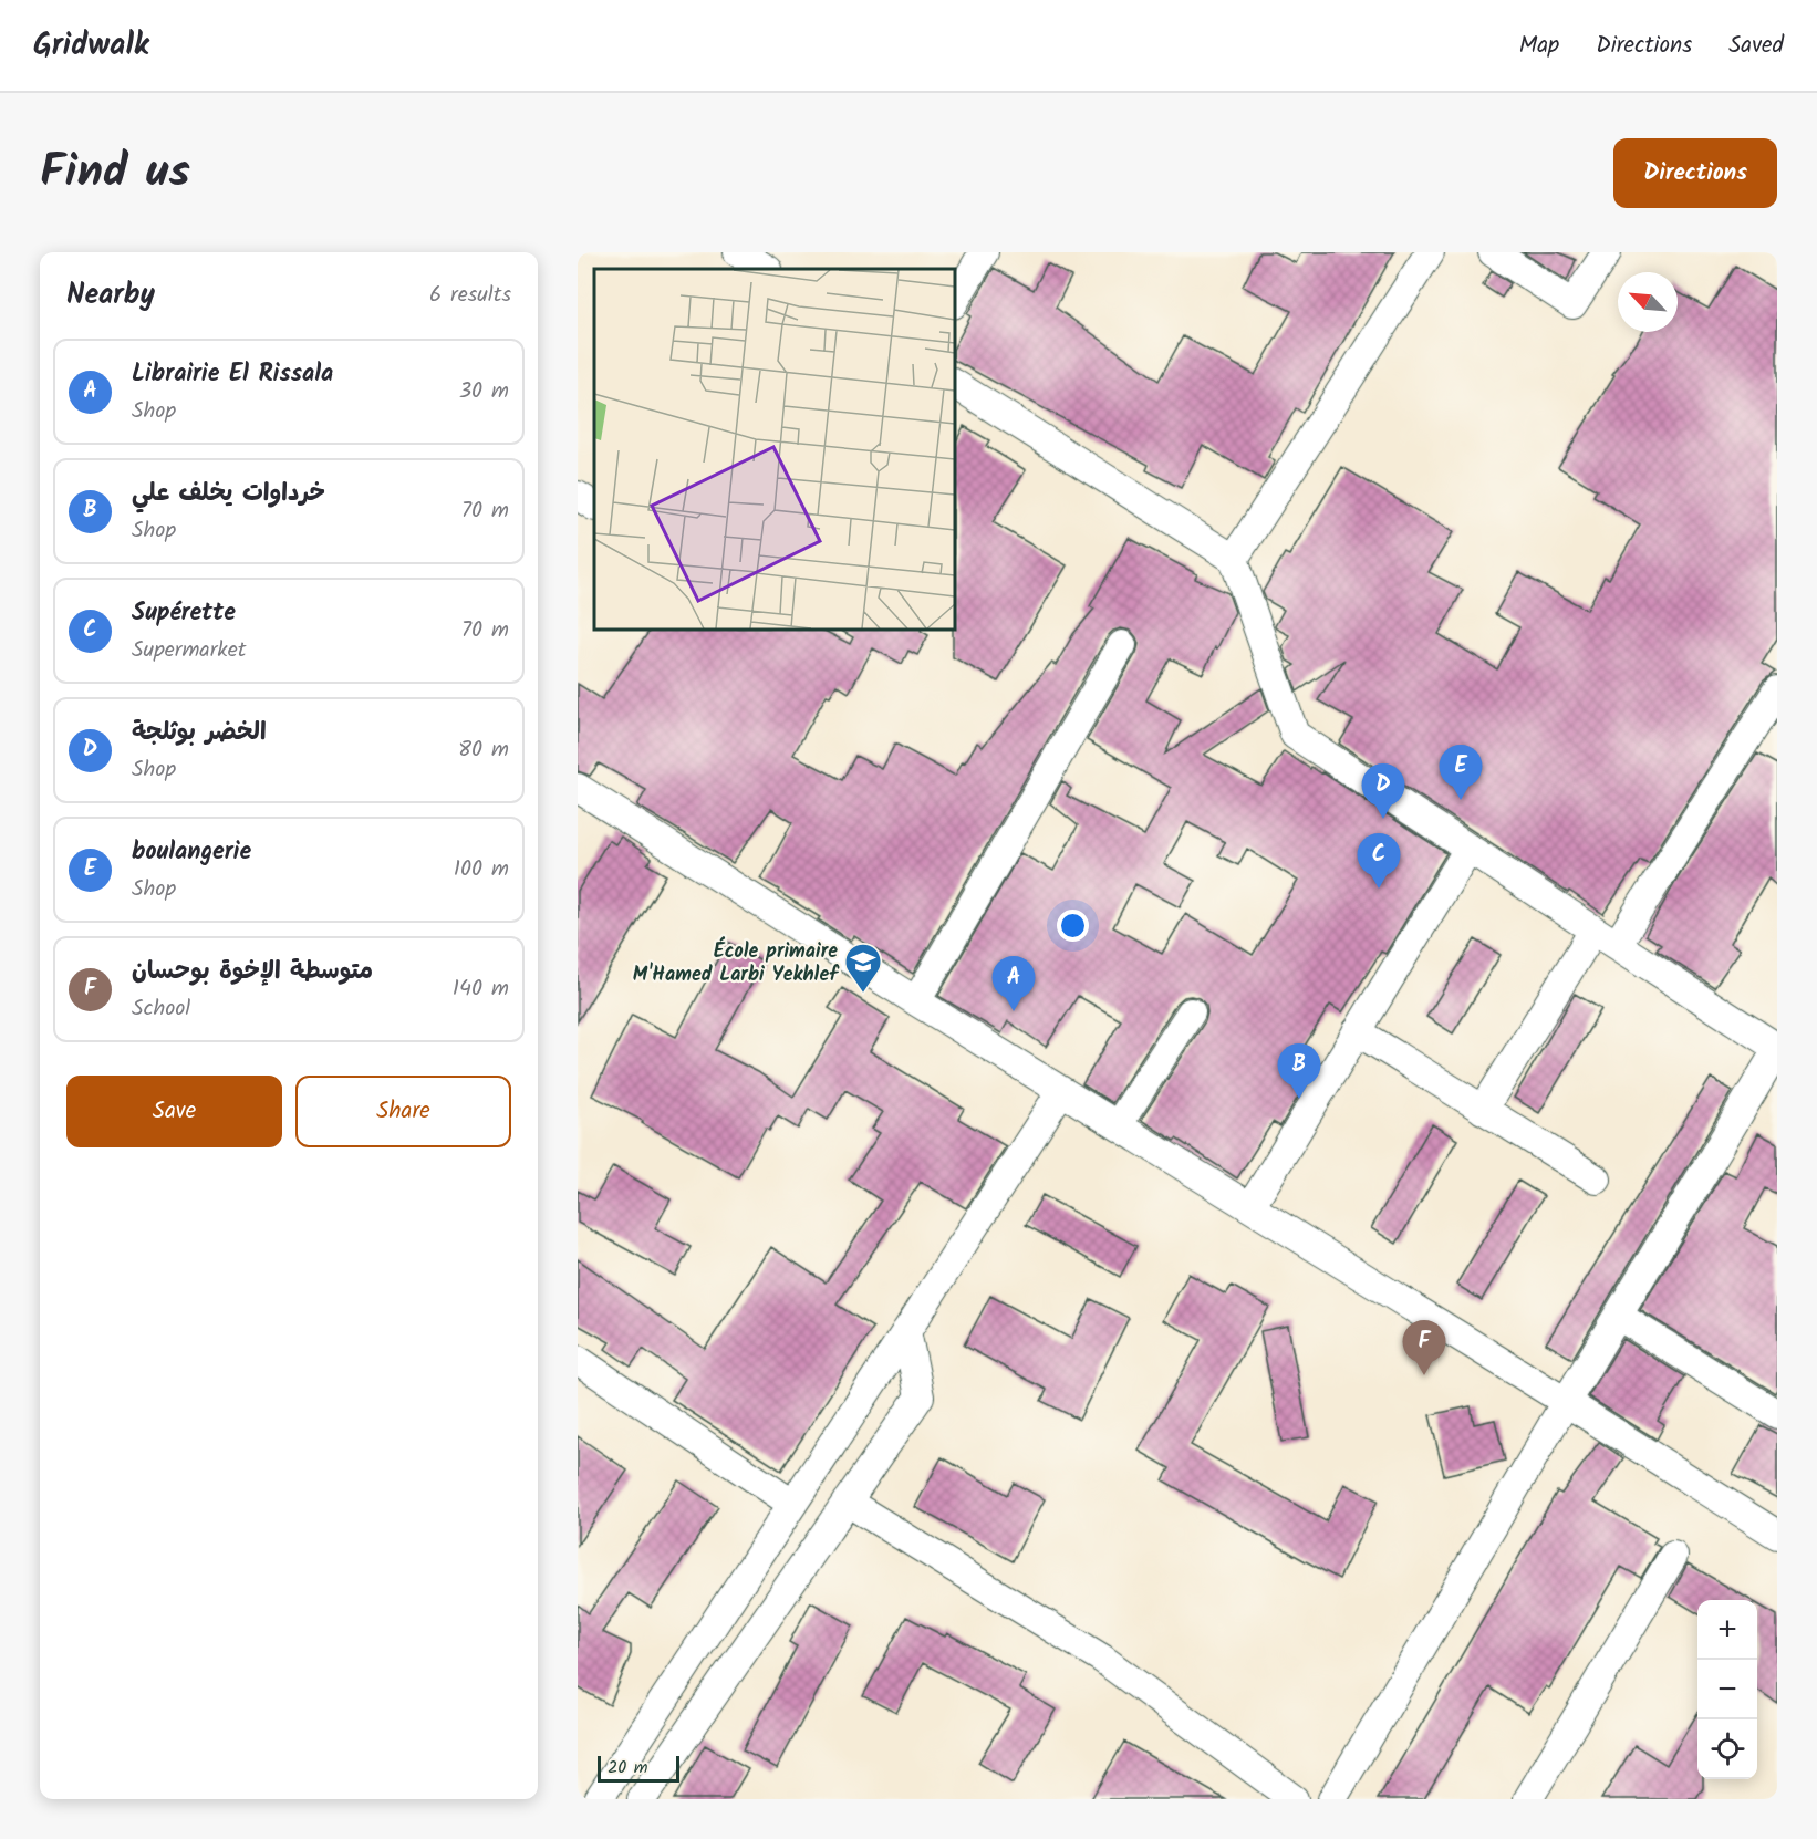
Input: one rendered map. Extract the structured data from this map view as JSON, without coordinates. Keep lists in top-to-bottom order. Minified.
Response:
{"places":{"school or university":["École primaire M'Hamed Larbi Yekhlef"]},"scale_bar":"20 m","north":"top left","page":{"header":"Gridwalk","nav":["Map","Directions","Saved"],"title":"Find us","buttons":["Directions",["Save","Share"]],"heading":["Nearby","6 results"],"list":[{"mark":"A","name":"Librairie El Rissala","note":"Shop","value":"30 m"},{"mark":"B","name":"خرداوات يخلف علي","note":"Shop","value":"70 m"},{"mark":"C","name":"Supérette","note":"Supermarket","value":"70 m"},{"mark":"D","name":"الخضر بوثلجة","note":"Shop","value":"80 m"},{"mark":"E","name":"boulangerie","note":"Shop","value":"100 m"},{"mark":"F","name":"متوسطة الإخوة بوحسان","note":"School","value":"140 m"}],"pins":["E","D","C","A","B","F"],"map_buttons":["+","−"],"scale":"20 m"}}
